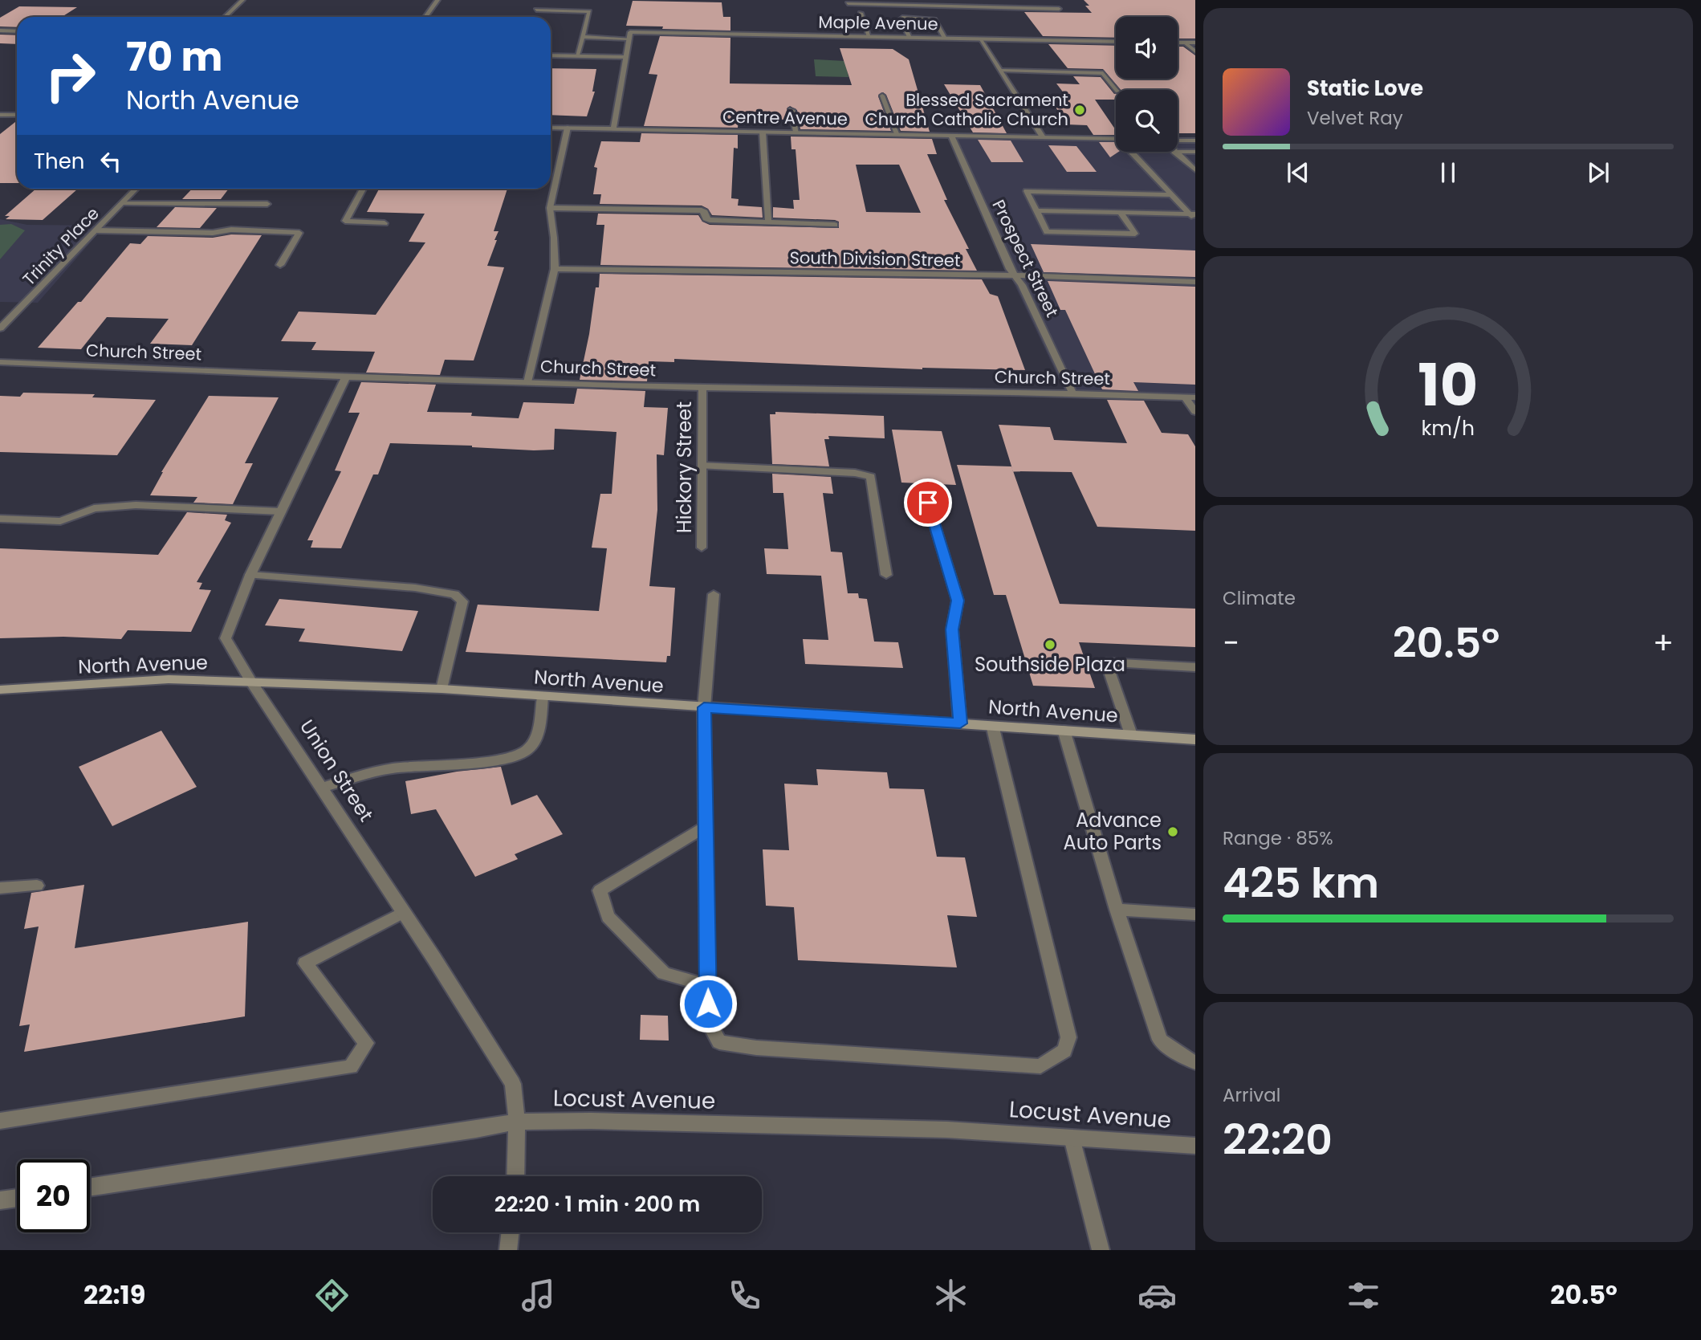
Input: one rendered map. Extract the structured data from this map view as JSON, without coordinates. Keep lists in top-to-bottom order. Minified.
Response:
{"streets":{"main road":["North Avenue"],"street":["Maple Avenue","Centre Avenue","Trinity Place","Prospect Street","South Division Street","Church Street","Hickory Street","Union Street","Locust Avenue"]},"crossings":[["Centre Avenue","Prospect Street"],["Prospect Street","South Division Street"],["Prospect Street","Church Street"],["Church Street","Hickory Street"],["Church Street","Union Street"],["North Avenue","Union Street"],["Union Street","Locust Avenue"]],"places":["Blessed Sacrament Church Catholic Church","Southside Plaza","Advance Auto Parts"],"page":{"turn":["70 m","North Avenue"],"song":["Static Love","Velvet Ray"],"then":"Then","tile":["Climate",["Range · 85%","425 km"],["Arrival","22:20"]],"heat":["−","20.5°","+"],"limit":"20","trip":"22:20 · 1 min · 200 m","tabs":["22:19","20.5°"],"gauge":["10","km/h"]}}
